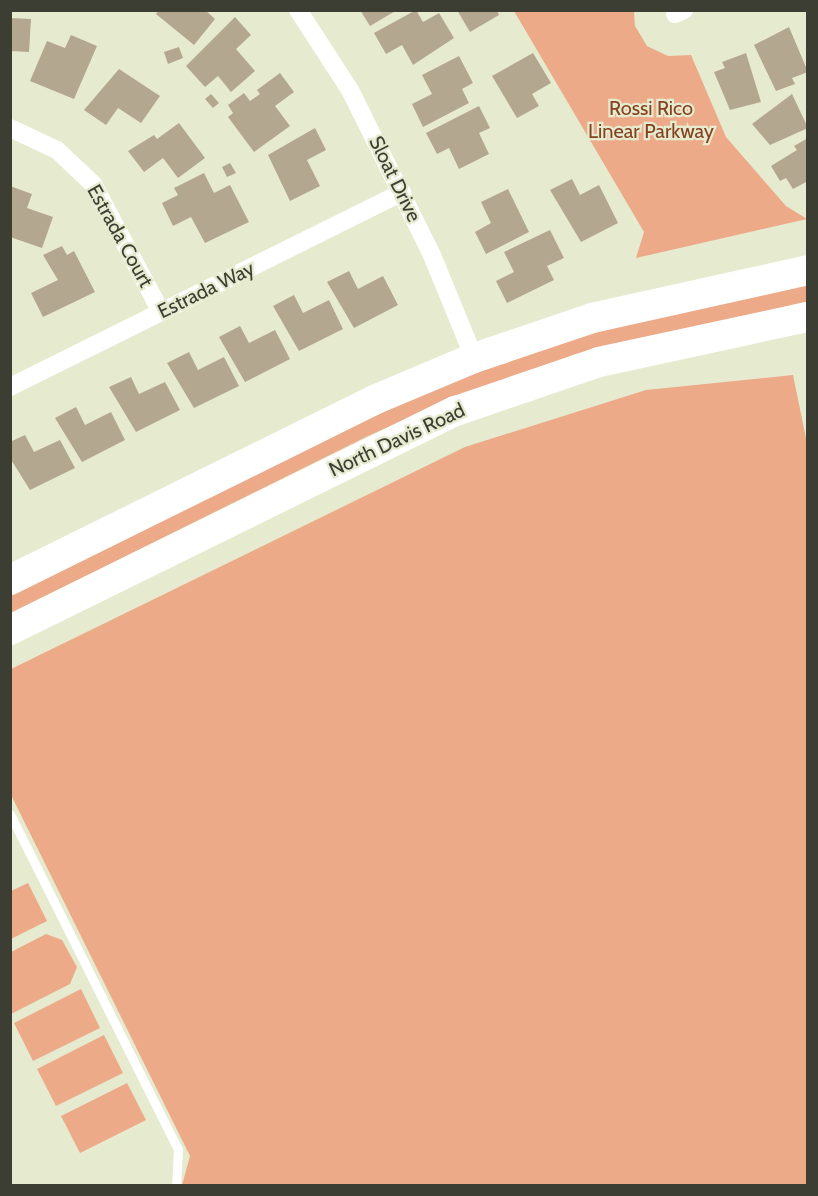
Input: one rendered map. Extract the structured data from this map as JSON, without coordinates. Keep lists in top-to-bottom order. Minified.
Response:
{"streets":{"highway":["North Davis Road"],"street":["Sloat Drive","Estrada Court","Estrada Way"]},"crossings":[["Sloat Drive","Estrada Way"],["Estrada Court","Estrada Way"]],"parks":["Rossi Rico Linear Parkway"]}
